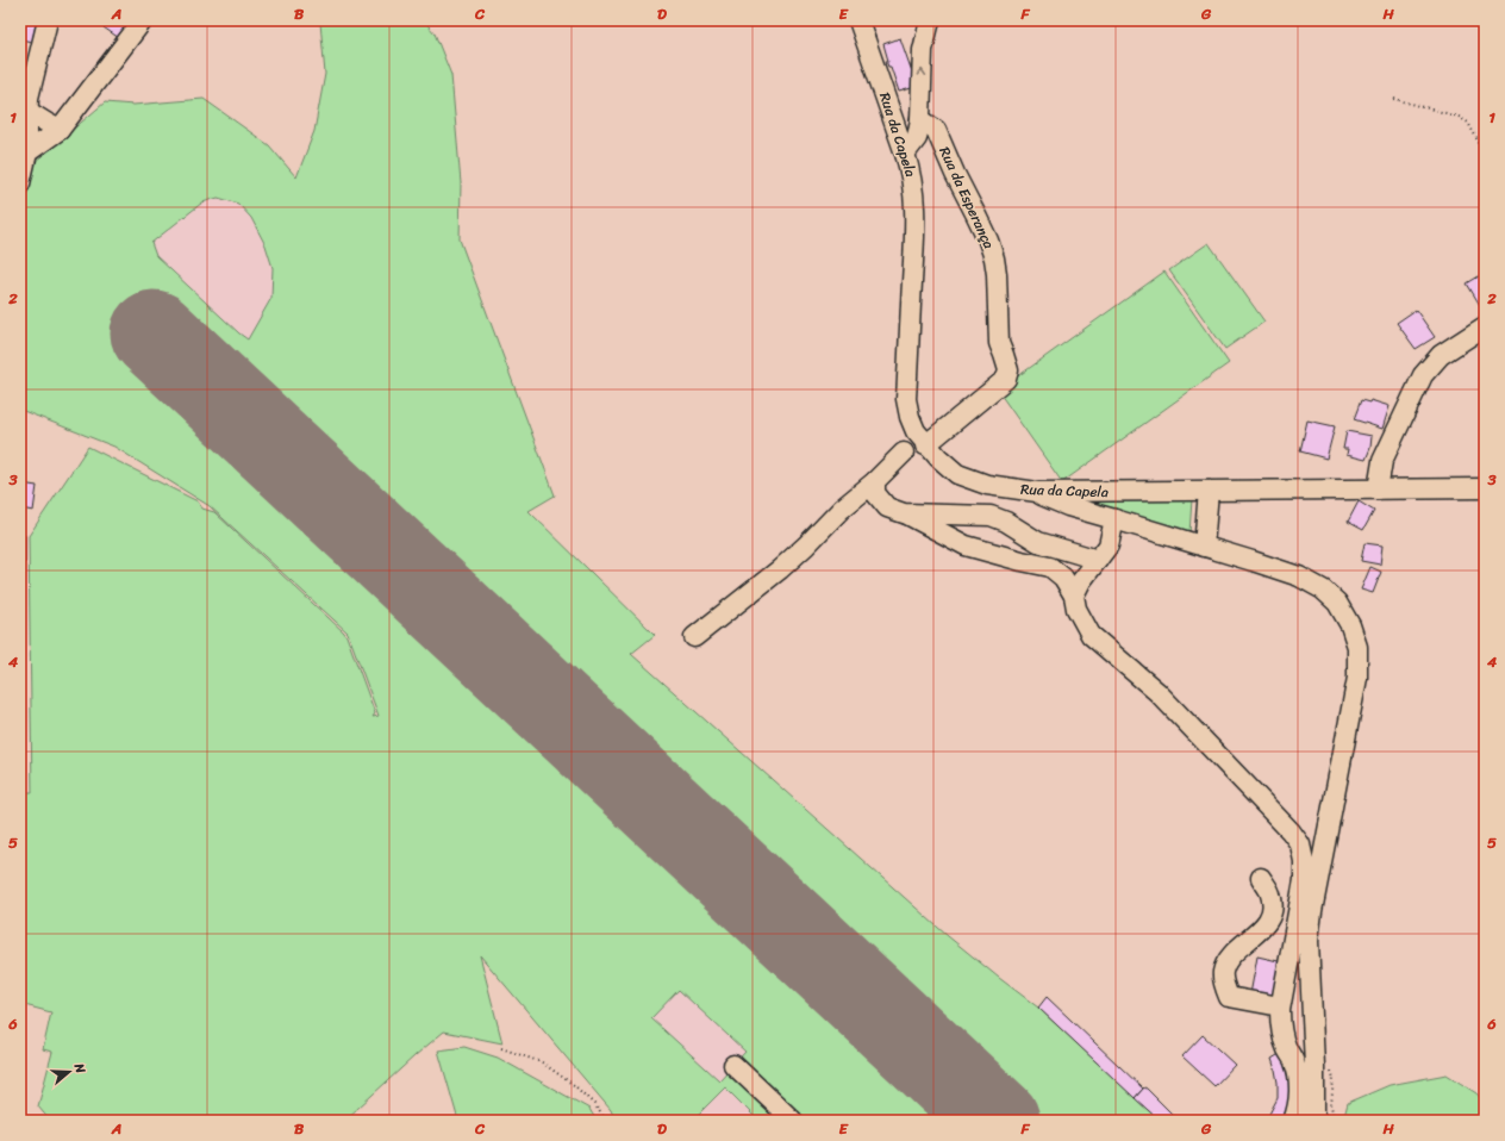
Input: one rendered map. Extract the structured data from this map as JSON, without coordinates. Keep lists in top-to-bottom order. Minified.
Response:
{"streets":{"street":["Rua da Capela","Rua da Esperança"]},"crossings":[["Rua da Capela","Rua da Esperança"]],"north":"right","grid":{"columns":["A","B","C","D","E","F","G","H"],"rows":["1","2","3","4","5","6"]}}
